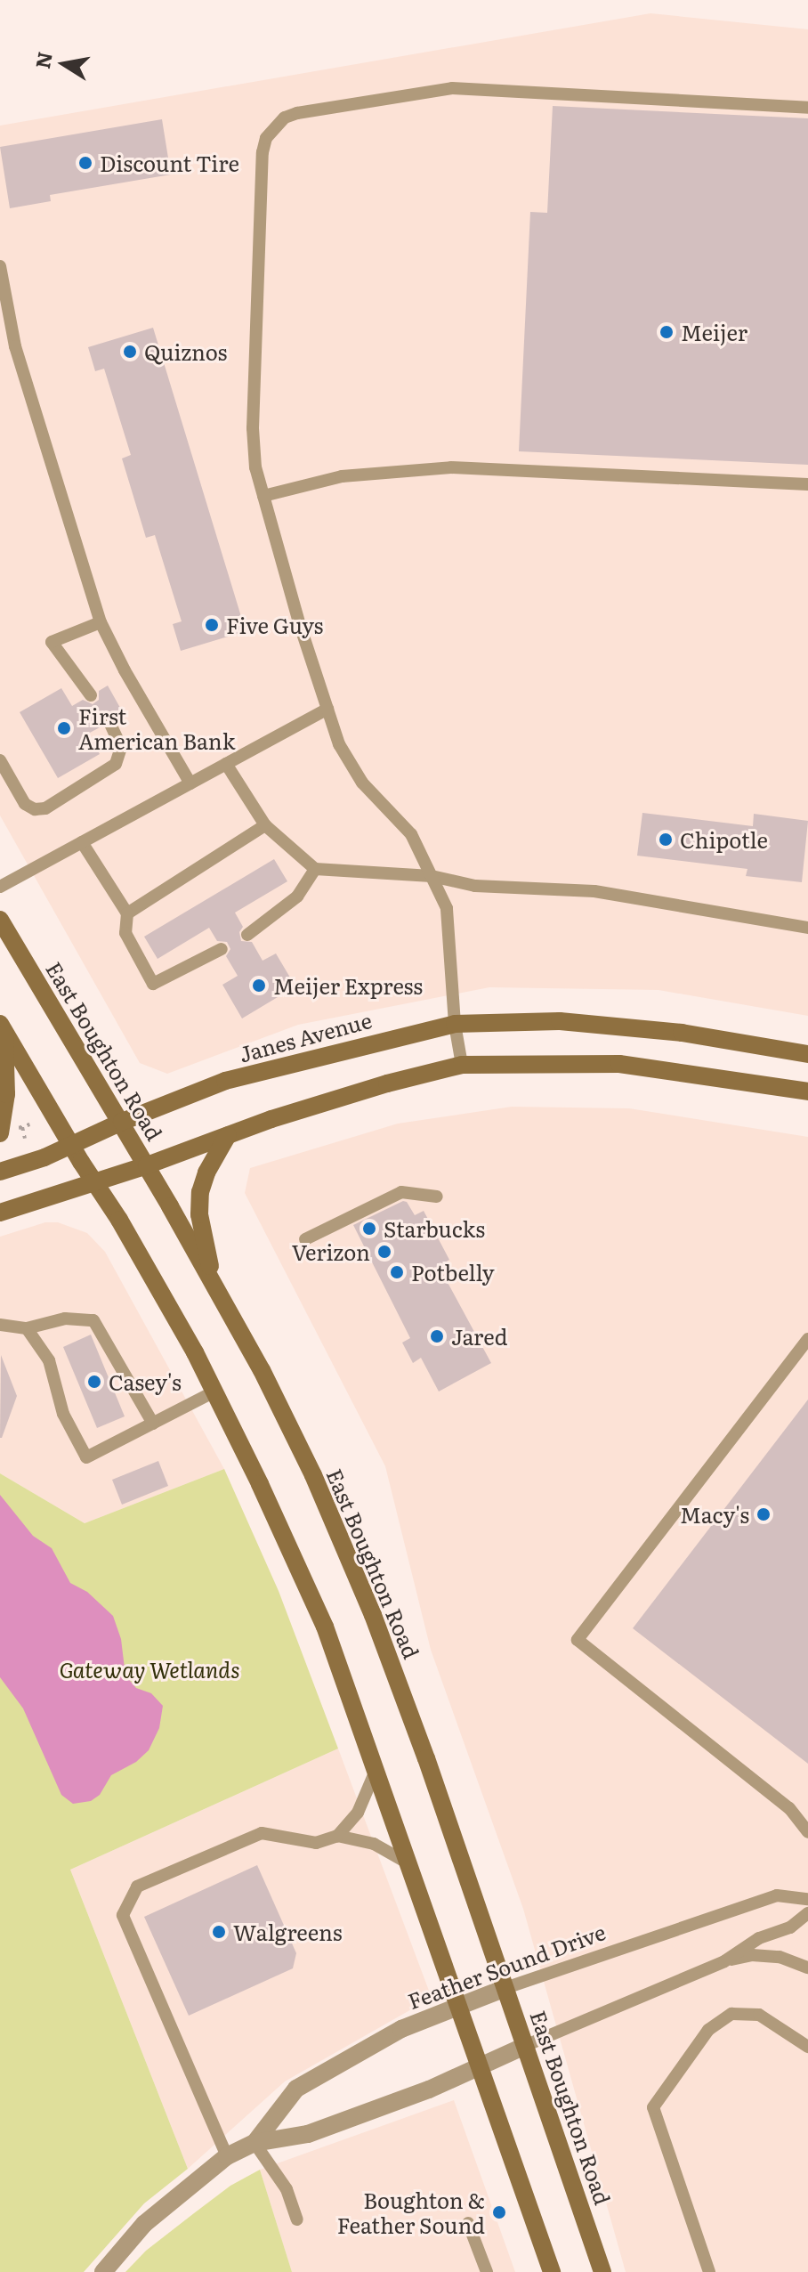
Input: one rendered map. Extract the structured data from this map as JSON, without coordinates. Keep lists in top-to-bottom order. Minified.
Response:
{"streets":{"main road":["Janes Avenue","East Boughton Road"],"street":["Feather Sound Drive"]},"crossings":[["Janes Avenue","East Boughton Road"],["East Boughton Road","Feather Sound Drive"]],"parks":["Gateway Wetlands"],"places":["Discount Tire","Meijer","Quiznos","Five Guys","First American Bank","Chipotle","Meijer Express","Starbucks","Verizon","Potbelly","Jared","Casey's","Macy's","Walgreens","Boughton & Feather Sound"],"north":"left"}
